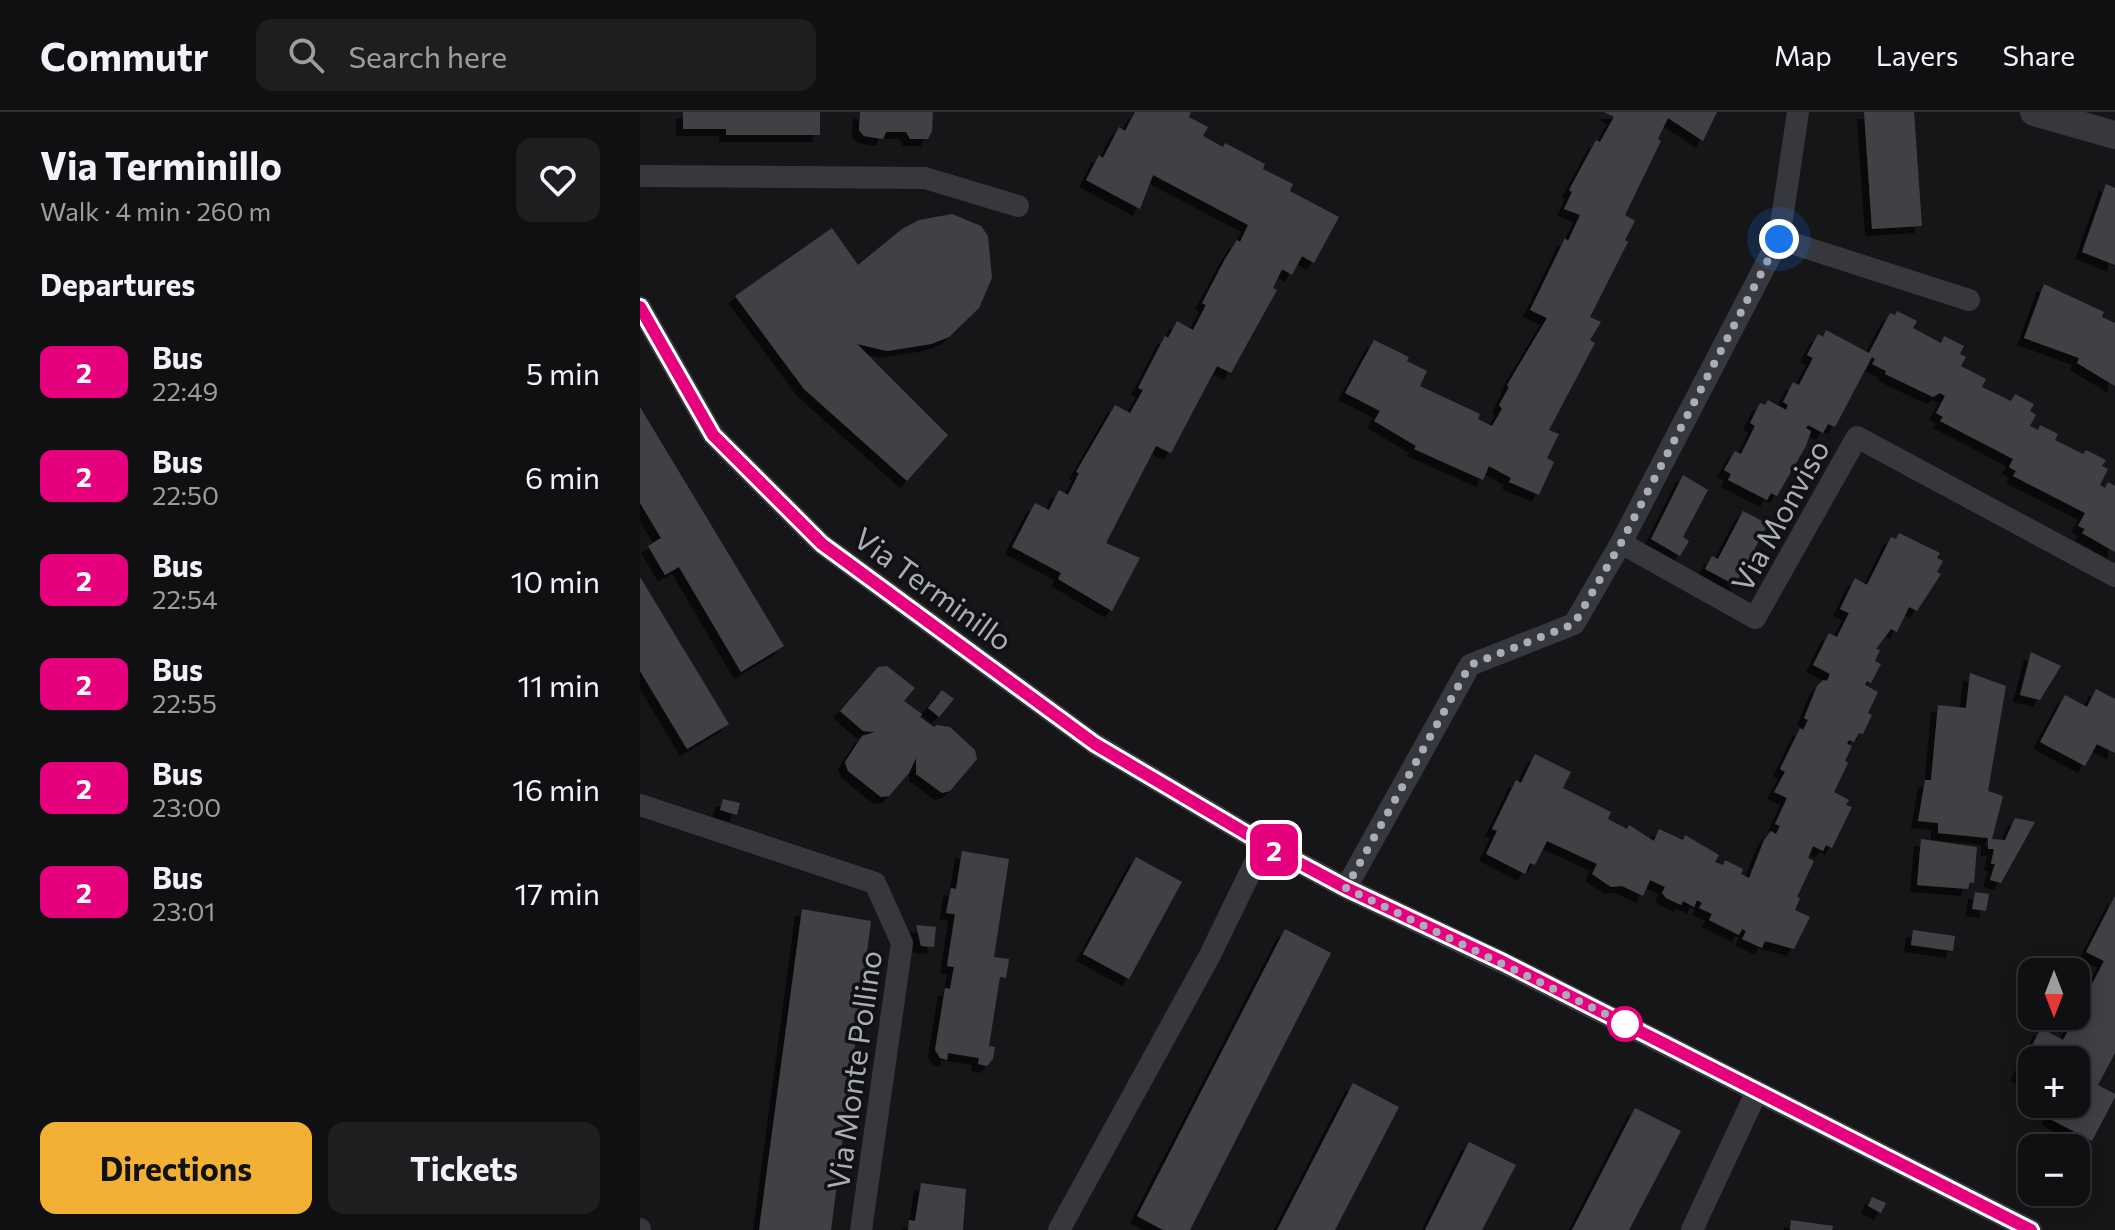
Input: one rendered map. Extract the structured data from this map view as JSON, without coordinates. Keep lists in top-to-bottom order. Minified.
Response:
{"streets":{"street":["Via Monviso","Via Terminillo","Via Monte Pollino"]},"lines":["bus line 2"],"north":"bottom","page":{"header":"Commutr","search":"Search here","nav":["Map","Layers","Share"],"heading":[["Via Terminillo","Walk · 4 min · 260 m"],"Departures"],"on_map":"2","list":[{"mark":"2","name":"Bus","note":"22:49","value":"5 min"},{"mark":"2","name":"Bus","note":"22:50","value":"6 min"},{"mark":"2","name":"Bus","note":"22:54","value":"10 min"},{"mark":"2","name":"Bus","note":"22:55","value":"11 min"},{"mark":"2","name":"Bus","note":"23:00","value":"16 min"},{"mark":"2","name":"Bus","note":"23:01","value":"17 min"}],"map_buttons":["+","−"],"buttons":["Directions","Tickets"]}}
